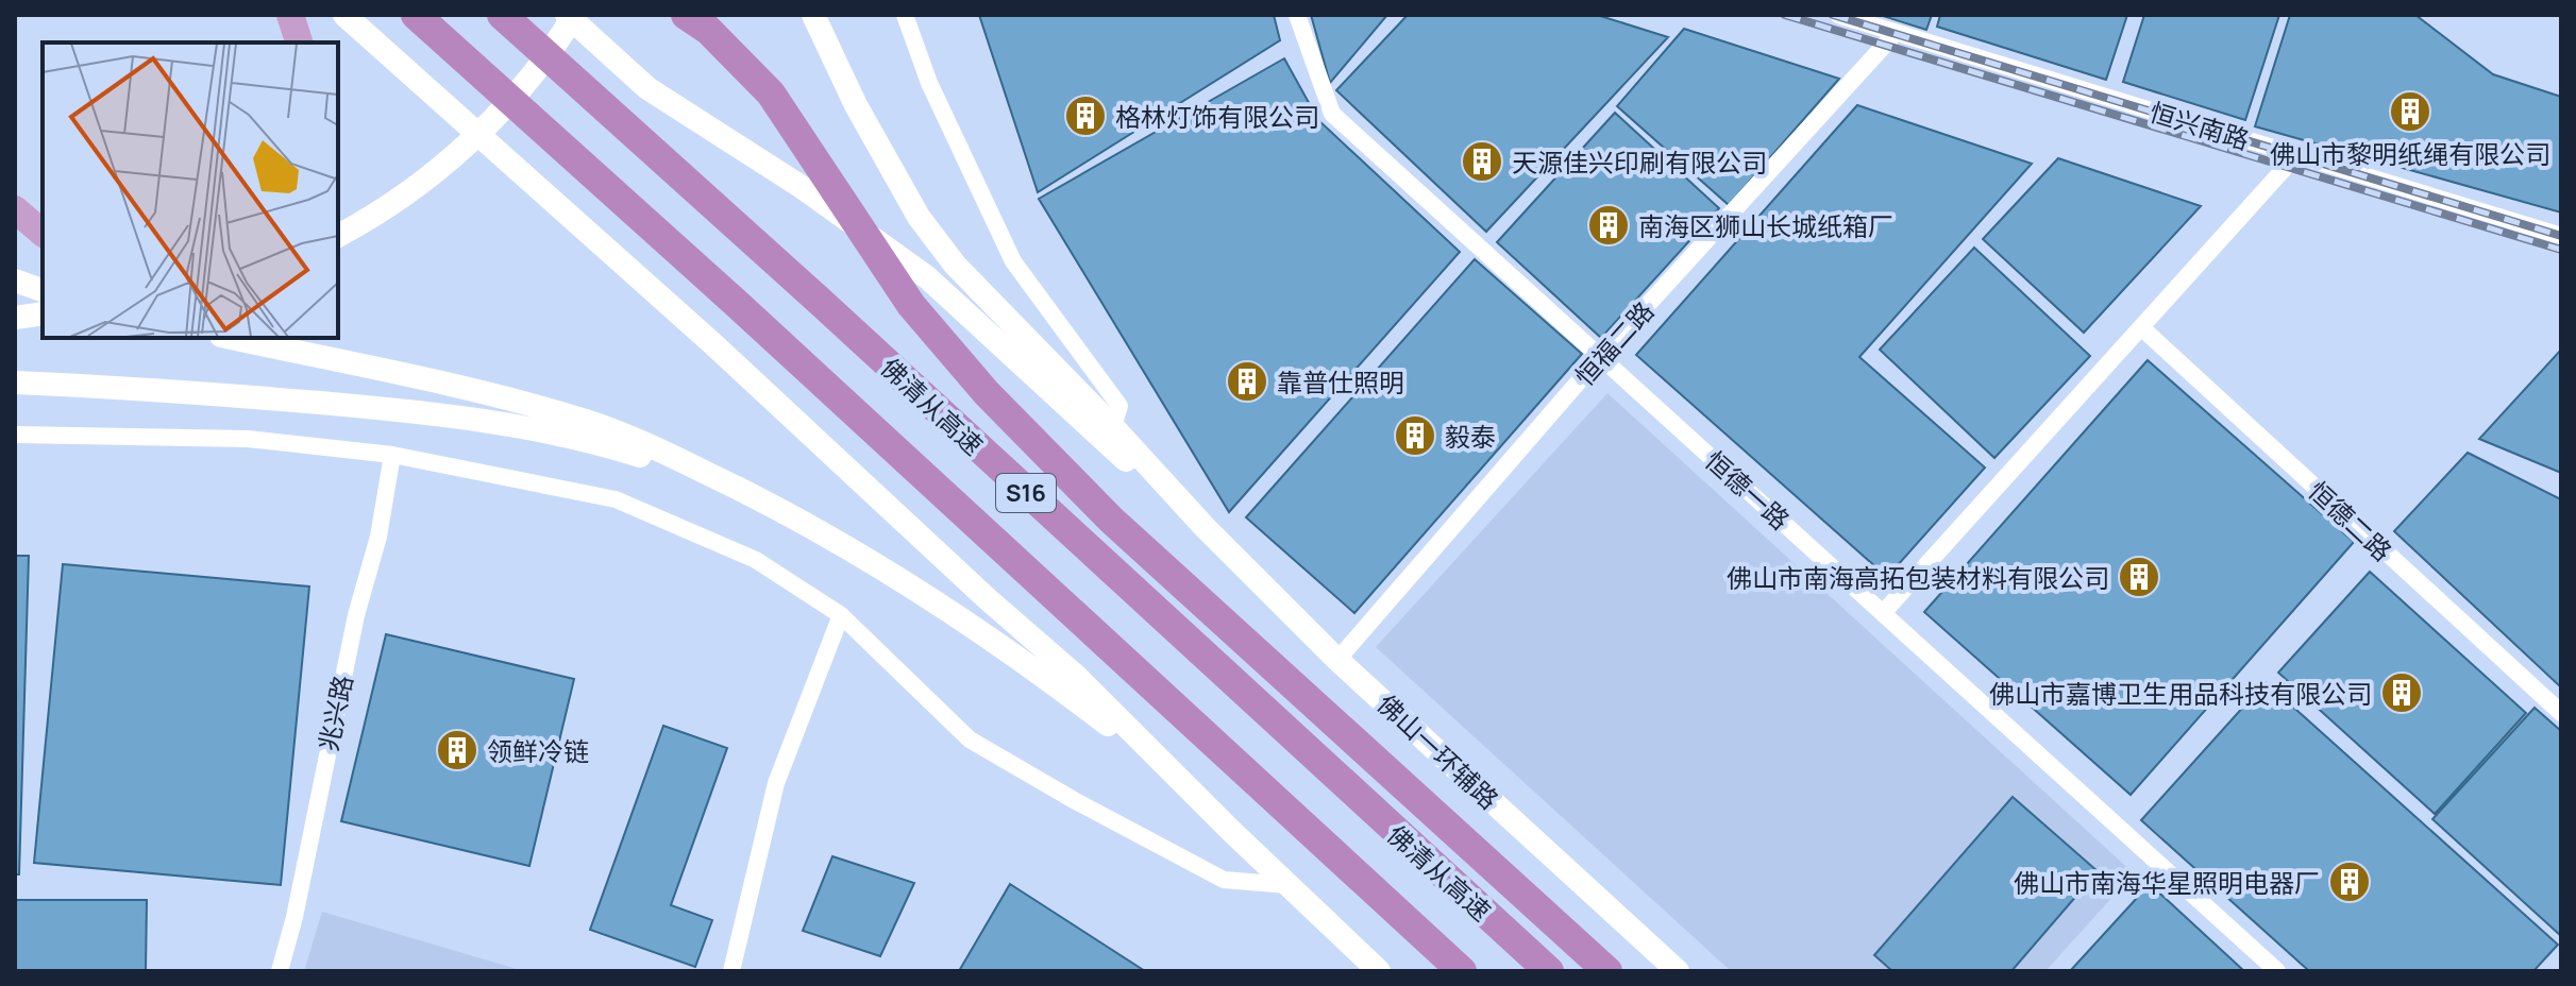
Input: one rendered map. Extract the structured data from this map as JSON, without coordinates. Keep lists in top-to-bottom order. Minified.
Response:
{"streets":{"highway":["佛清从高速","S16"],"main road":["佛山一环辅路"],"street":["恒兴南路","恒福二路","恒德一路","恒德二路","兆兴路"]},"crossings":[["恒兴南路","恒福二路"],["恒福二路","恒德一路"],["恒福二路","佛山一环辅路"]],"places":{"building":["佛山市黎明纸绳有限公司","格林灯饰有限公司","天源佳兴印刷有限公司","南海区狮山长城纸箱厂","靠普仕照明","毅泰","佛山市南海高拓包装材料有限公司","佛山市嘉博卫生用品科技有限公司","领鲜冷链","佛山市南海华星照明电器厂"]}}
